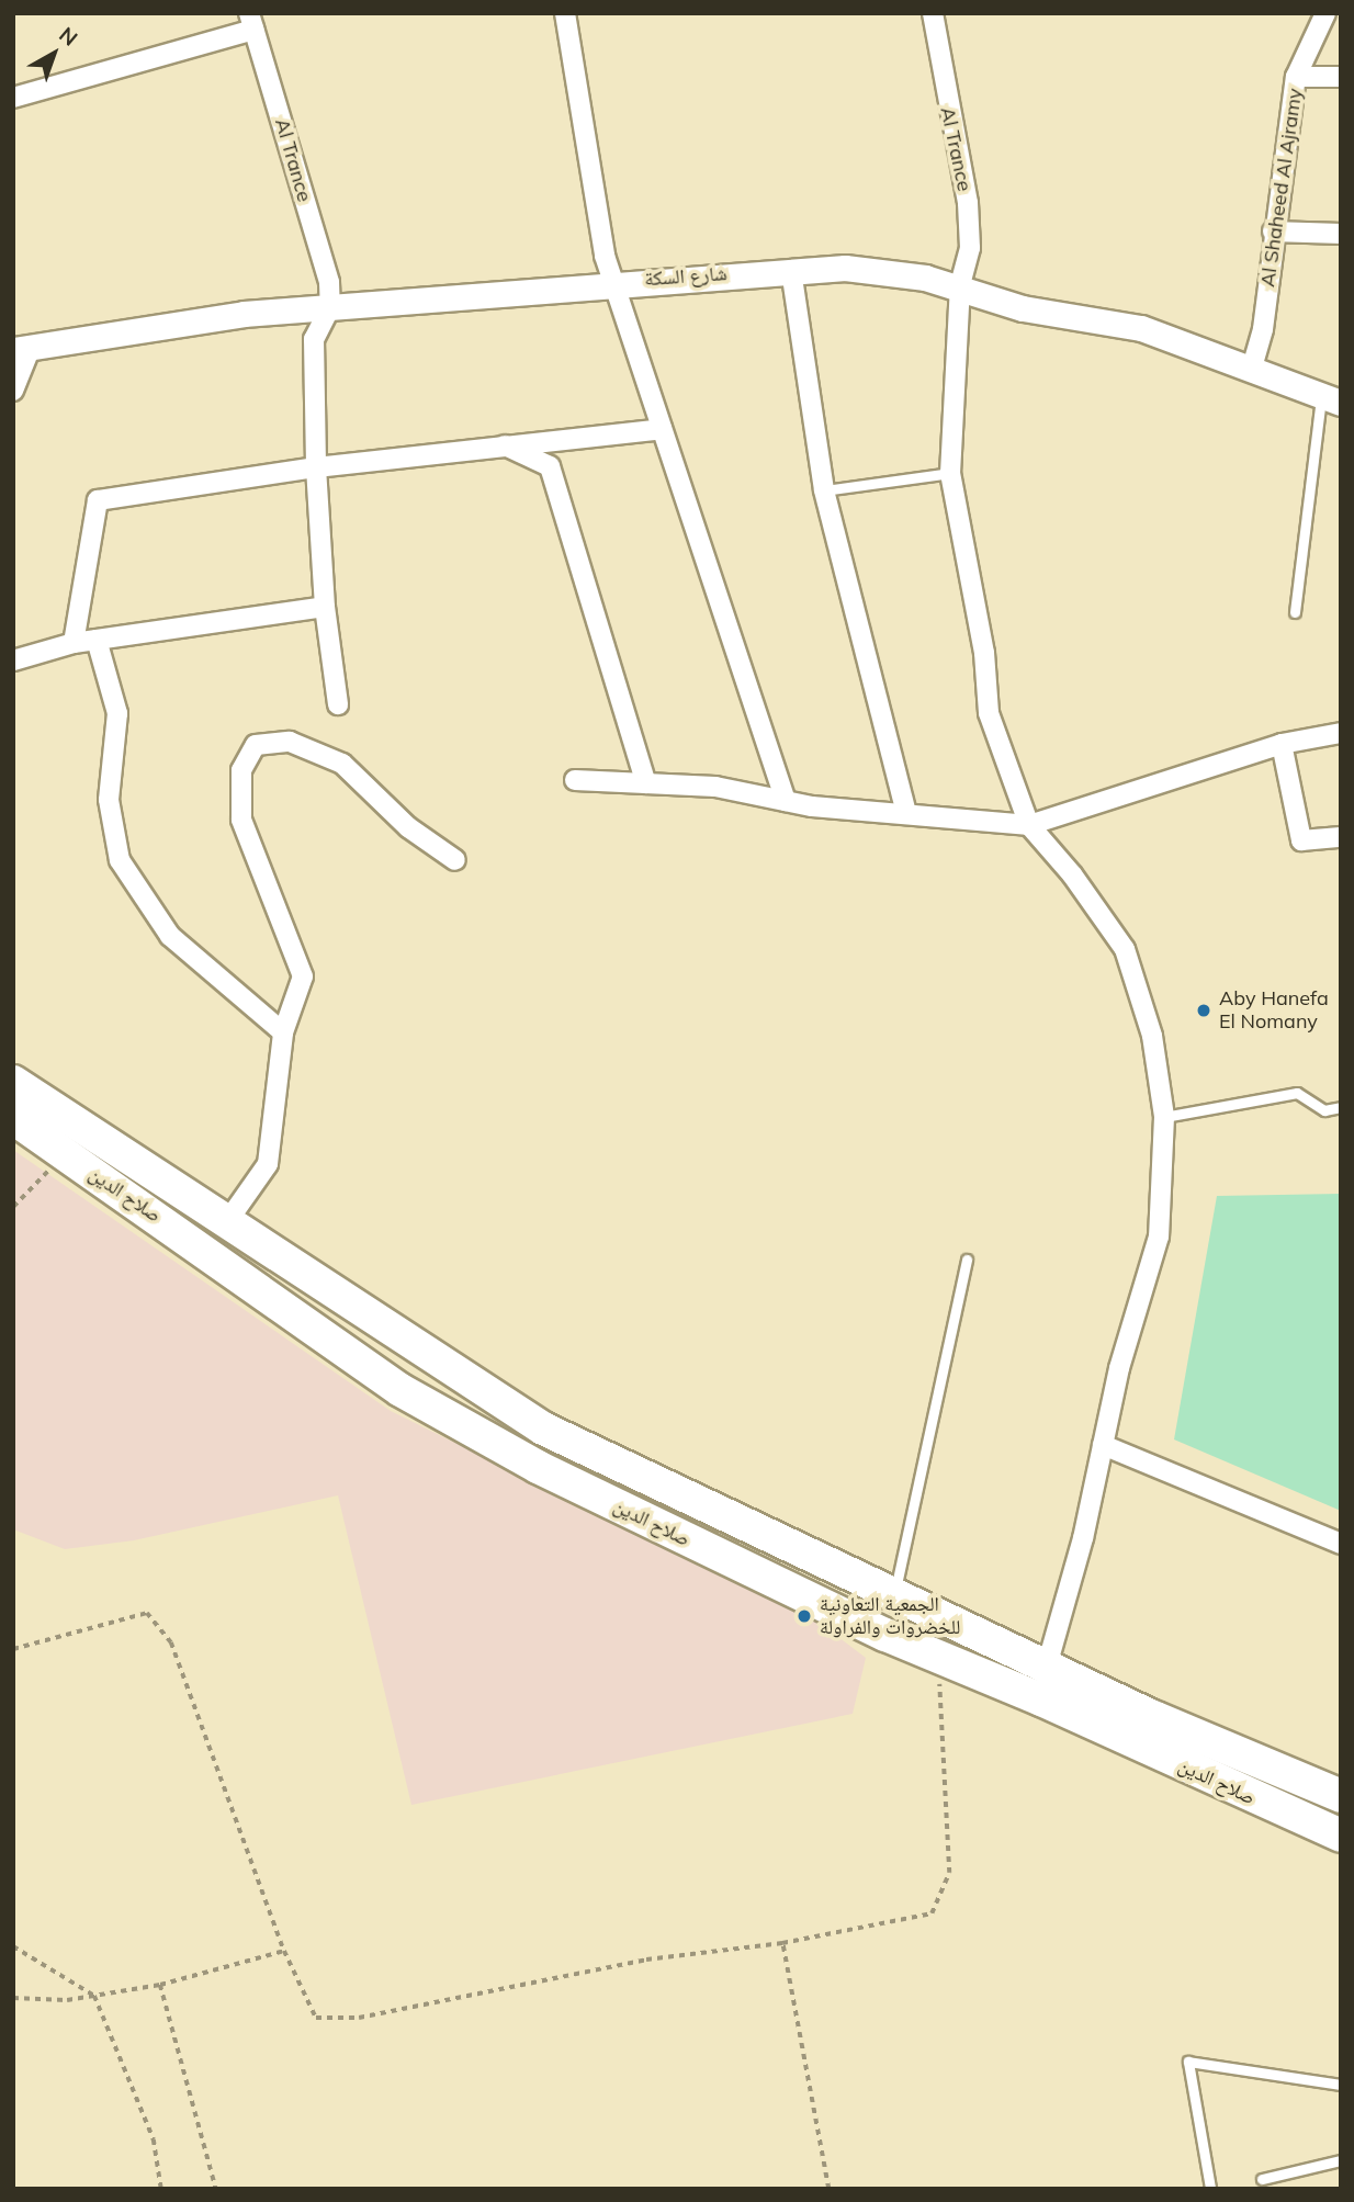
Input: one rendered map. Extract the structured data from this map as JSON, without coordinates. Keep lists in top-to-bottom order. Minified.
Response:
{"streets":{"highway":["صلاح الدين"],"street":["Al Trance","Al Shaheed Al Ajramy","شارع السكة"]},"crossings":[["Al Trance","شارع السكة"],["Al Shaheed Al Ajramy","شارع السكة"]],"places":["Aby Hanefa El Nomany","الجمعية التعاونية للخضروات والفراولة"],"north":"top right"}
